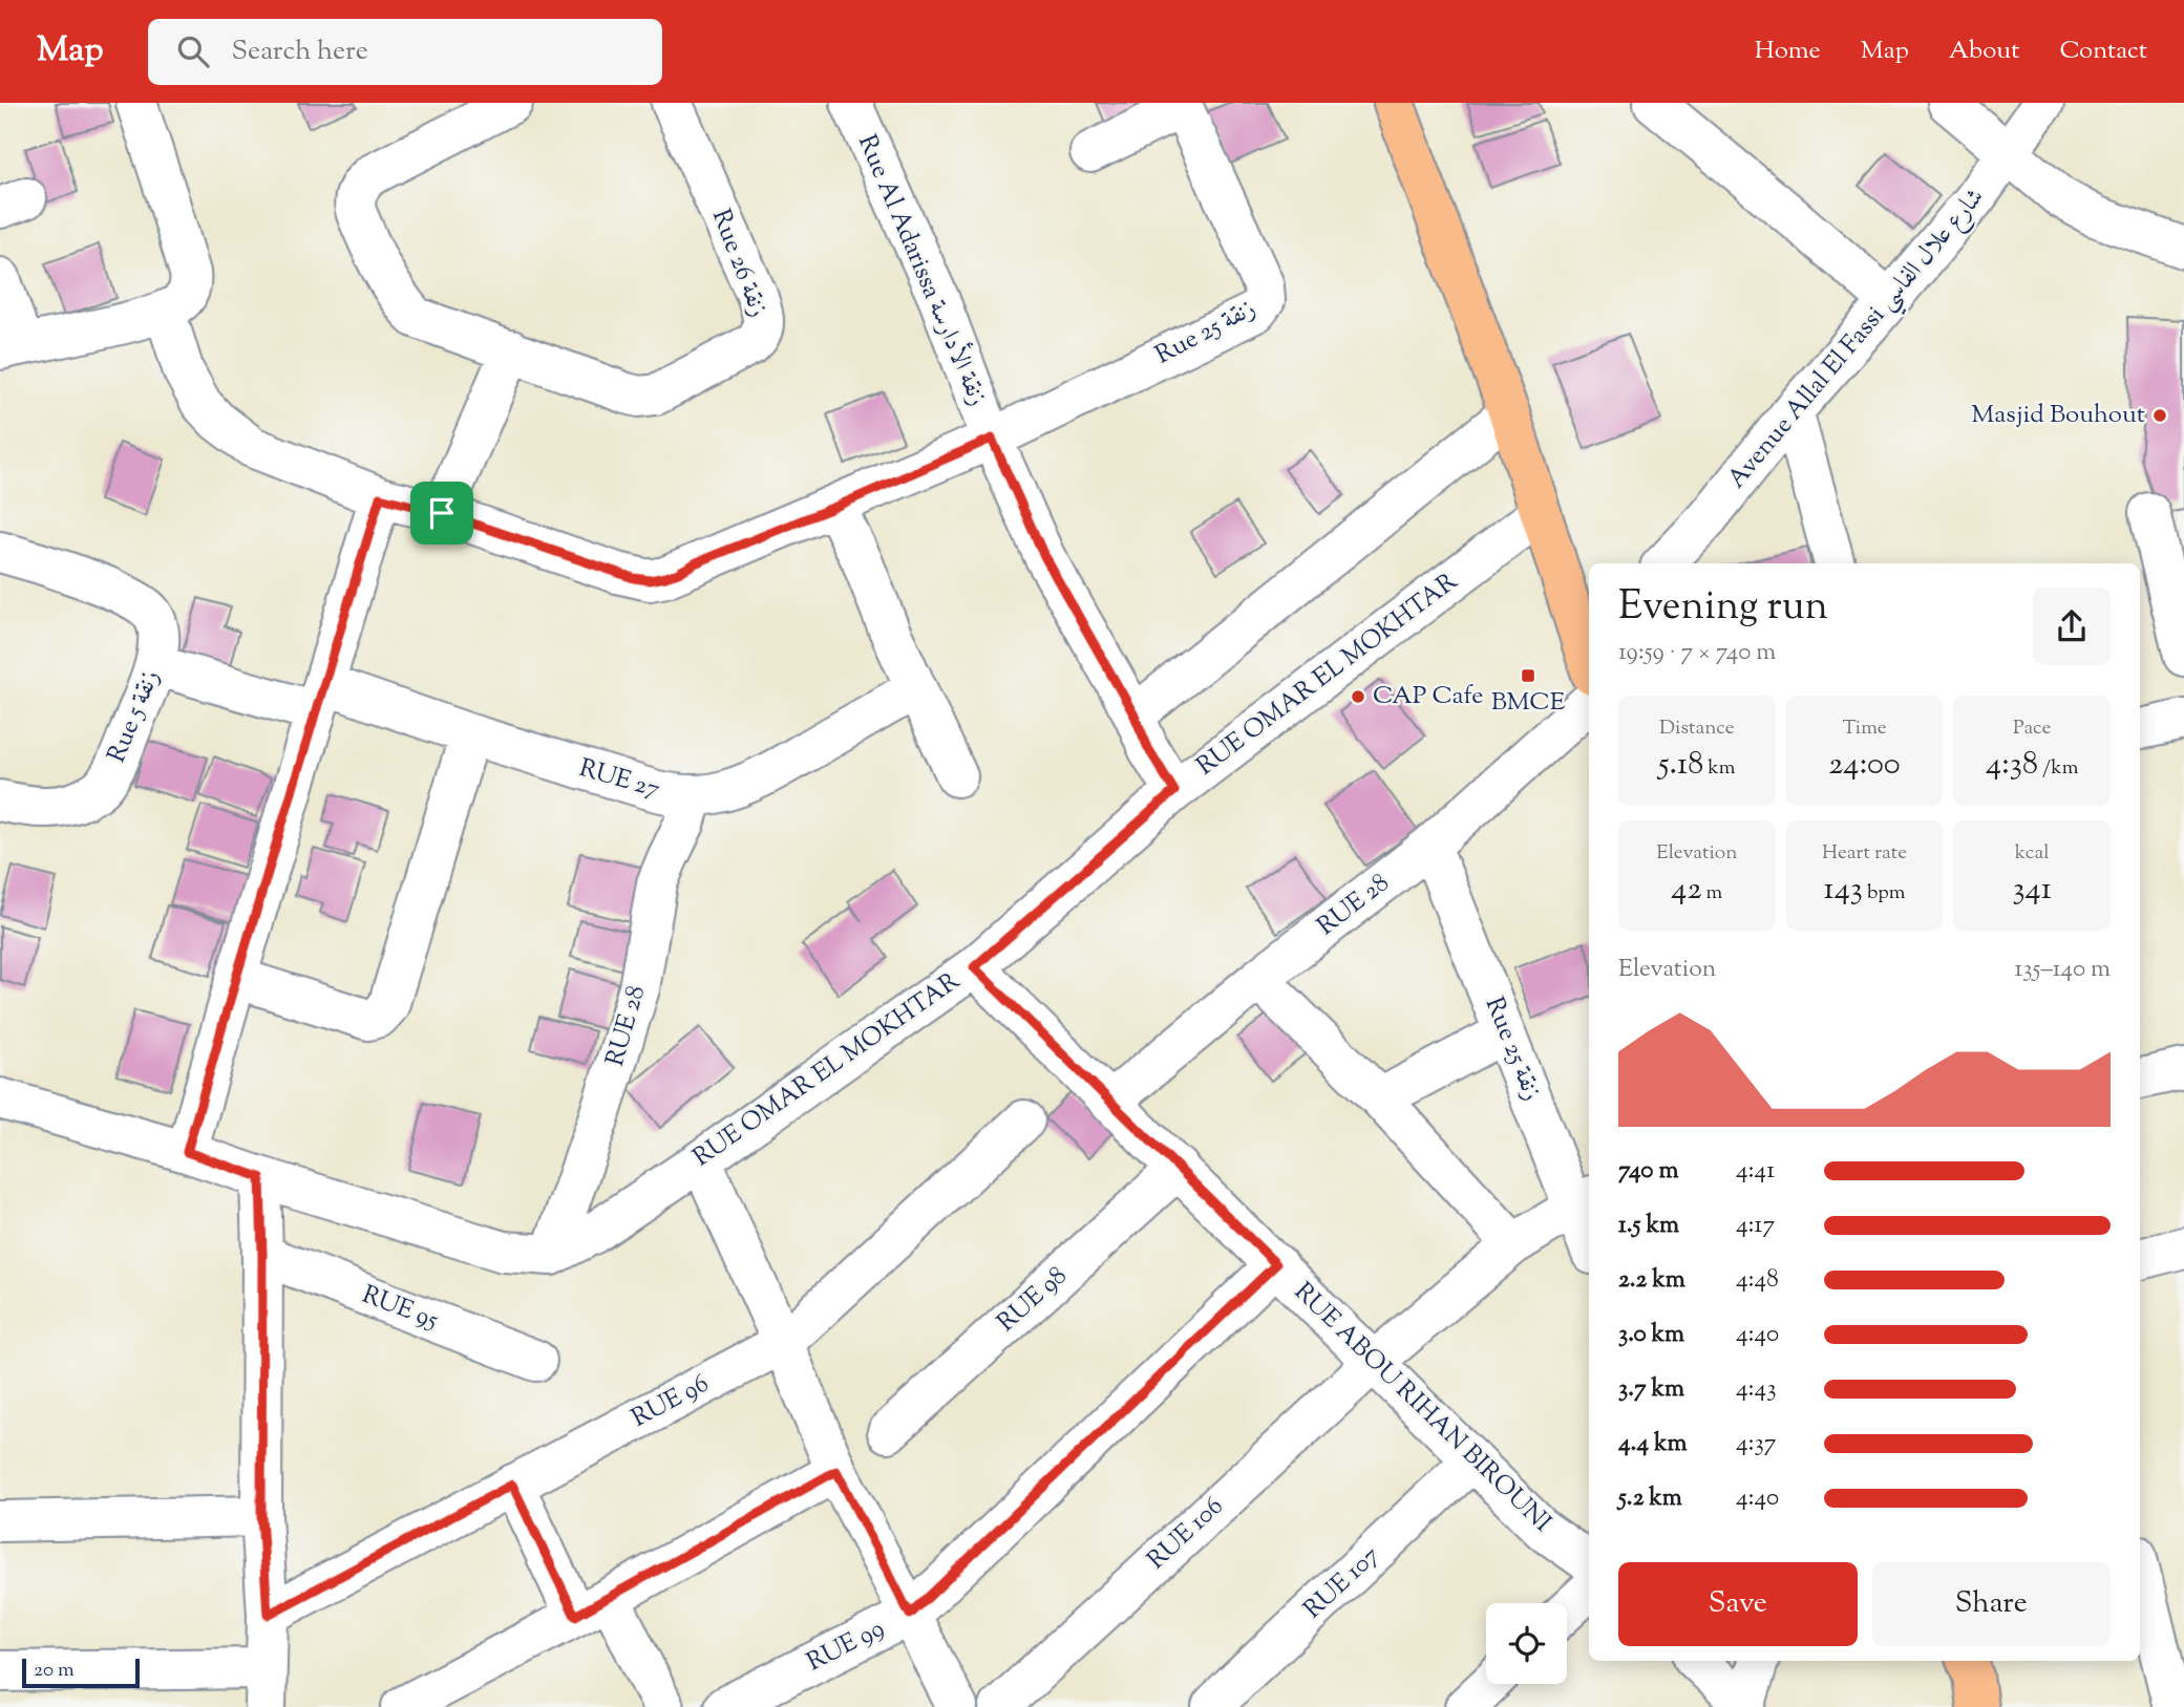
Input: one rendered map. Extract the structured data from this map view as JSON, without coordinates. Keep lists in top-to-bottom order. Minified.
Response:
{"streets":{"street":["Rue 26 زنقة","Rue Al Adarissa زنقة الأدارسة","Rue 25 زنقة","Avenue Allal El Fassi شارع علال الفاسي","RUE OMAR EL MOKHTAR","Rue 5 زنقة","RUE 27","RUE 28","RUE 98","RUE 95","RUE 96","RUE ABOU RIHAN BIROUNI","RUE 106","RUE 107","RUE 99"]},"crossings":[["Rue Al Adarissa زنقة الأدارسة","Rue 25 زنقة"],["Rue Al Adarissa زنقة الأدارسة","RUE OMAR EL MOKHTAR"],["Rue 25 زنقة","RUE 28"],["RUE OMAR EL MOKHTAR","RUE 28"],["RUE OMAR EL MOKHTAR","RUE ABOU RIHAN BIROUNI"],["Rue 5 زنقة","RUE 27"],["RUE 27","RUE 28"],["RUE 28","RUE ABOU RIHAN BIROUNI"],["RUE 98","RUE ABOU RIHAN BIROUNI"],["RUE ABOU RIHAN BIROUNI","RUE 106"],["RUE ABOU RIHAN BIROUNI","RUE 107"],["RUE ABOU RIHAN BIROUNI","RUE 99"]],"places":{"other":["Masjid Bouhout","CAP Cafe"],"transit":["BMCE"]},"scale_bar":"20 m","page":{"header":"Map","search":"Search here","nav":["Home","Map","About","Contact"],"heading":["Evening run","19:59 · 7 × 740 m"],"stats":[["Distance","5.18 km"],["Time","24:00"],["Pace","4:38 /km"],["Elevation","42 m"],["Heart rate","143 bpm"],["kcal","341"]],"chart":["Elevation","135–140 m"],"list":[{"name":"740 m","note":"4:41"},{"name":"1.5 km","note":"4:17"},{"name":"2.2 km","note":"4:48"},{"name":"3.0 km","note":"4:40"},{"name":"3.7 km","note":"4:43"},{"name":"4.4 km","note":"4:37"},{"name":"5.2 km","note":"4:40"}],"buttons":["Save","Share"],"scale":"20 m"}}
